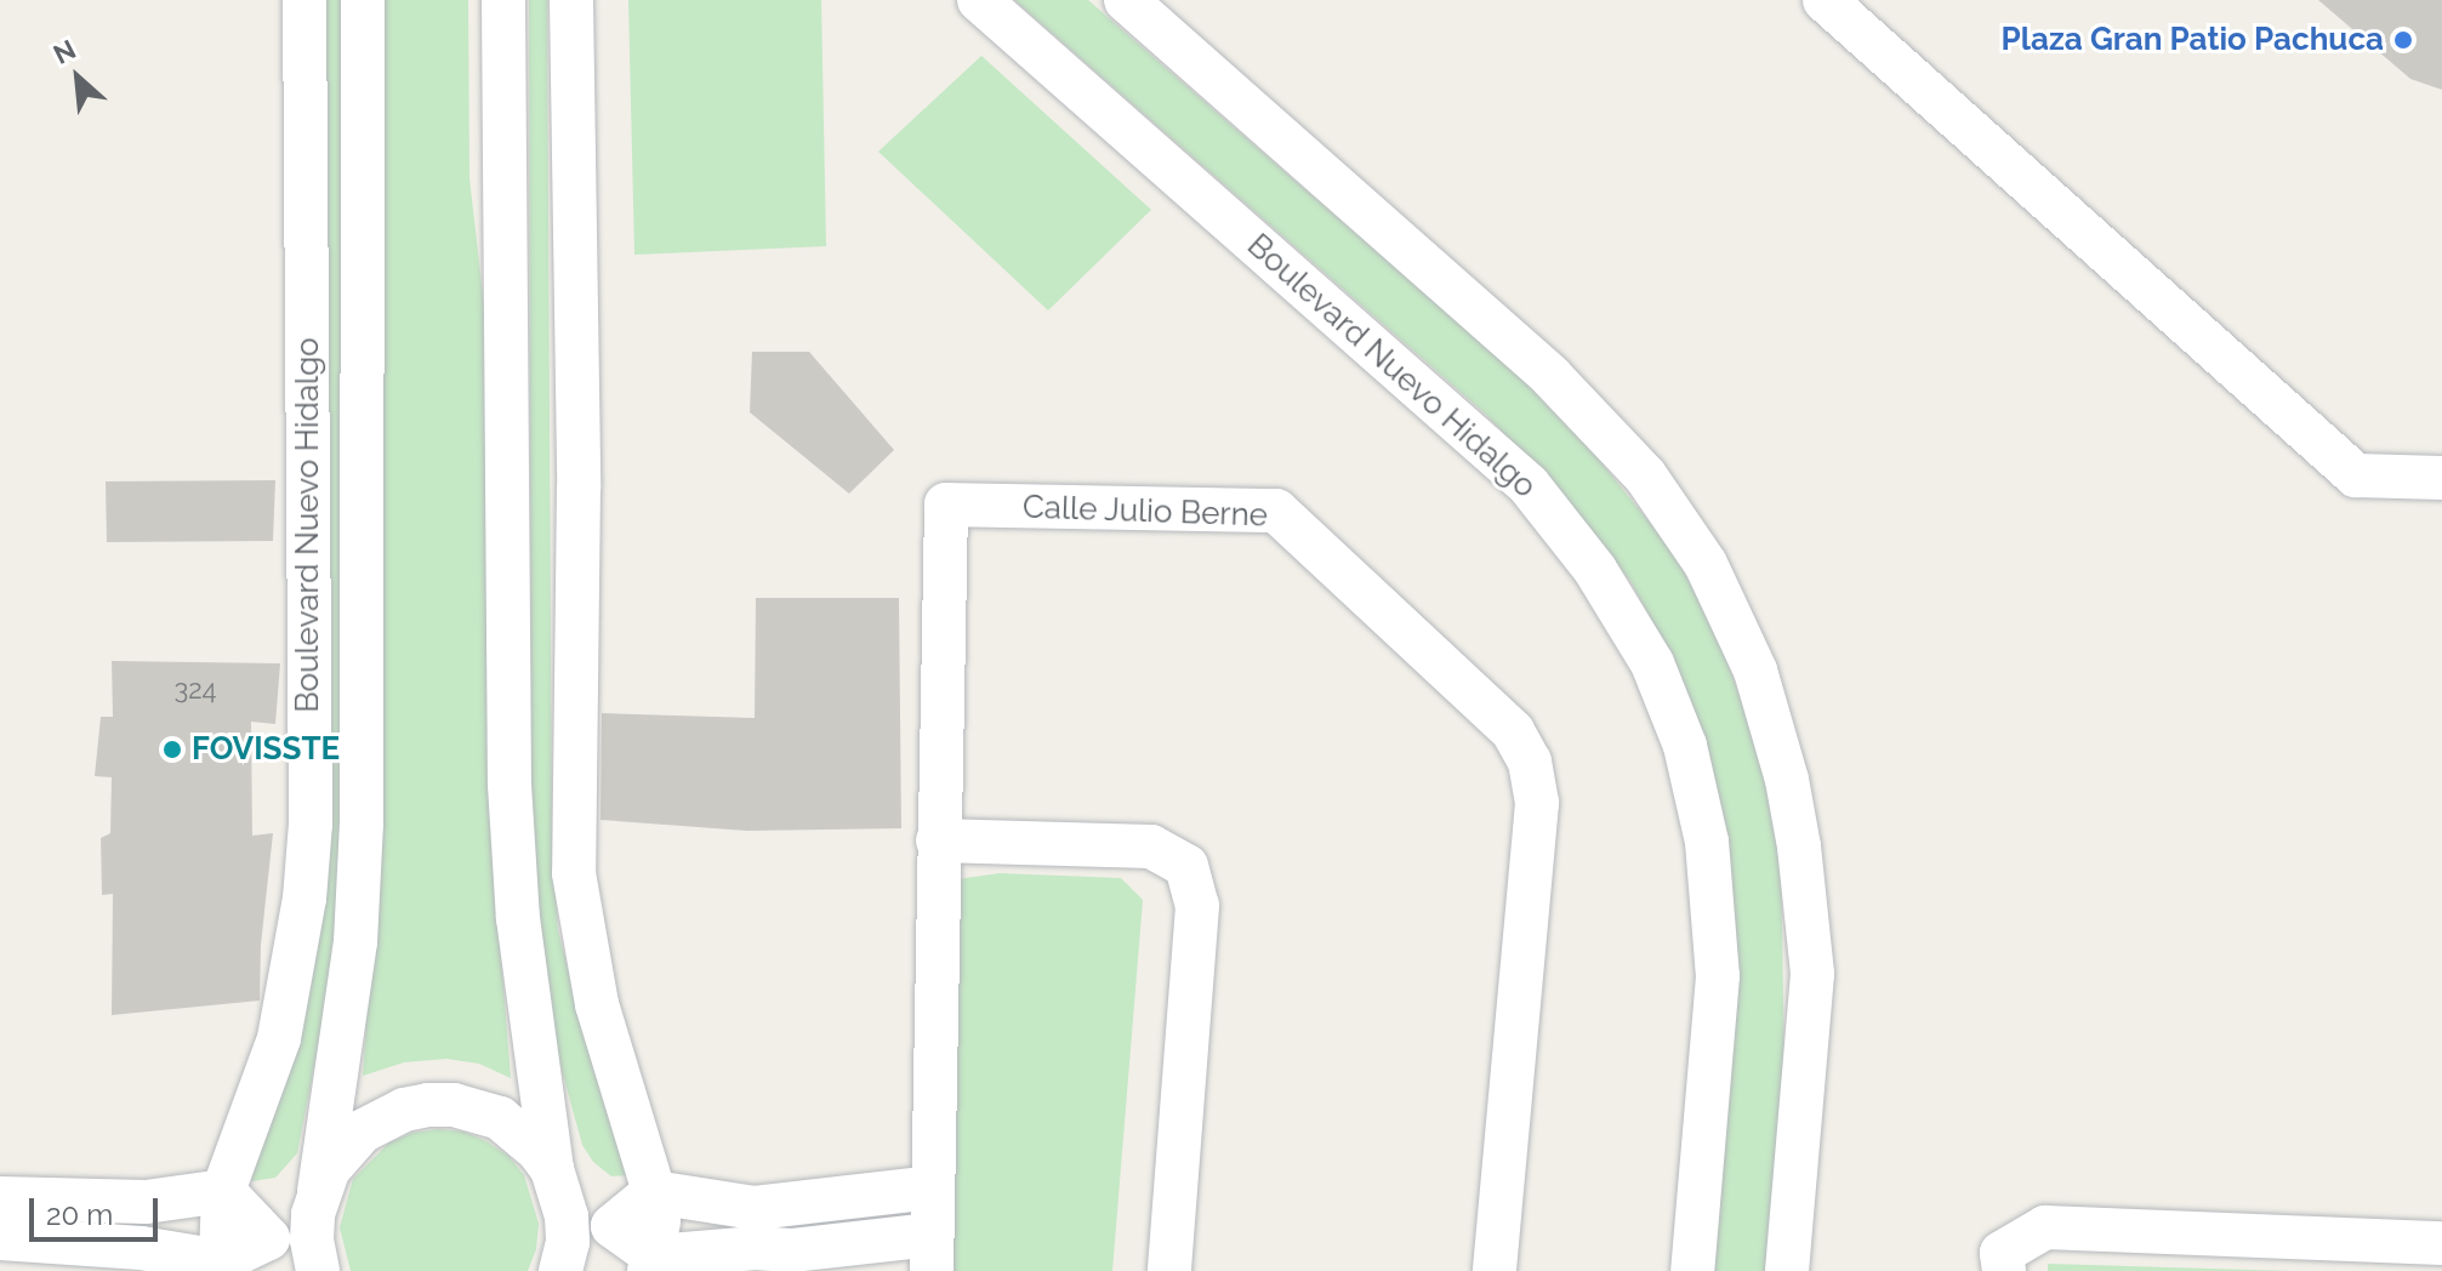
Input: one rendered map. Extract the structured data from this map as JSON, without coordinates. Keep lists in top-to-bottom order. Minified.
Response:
{"streets":{"street":["Boulevard Nuevo Hidalgo","Calle Julio Berne"]},"places":["Plaza Gran Patio Pachuca","FOVISSTE"],"house_numbers":["324"],"scale_bar":"20 m","north":"top left"}
